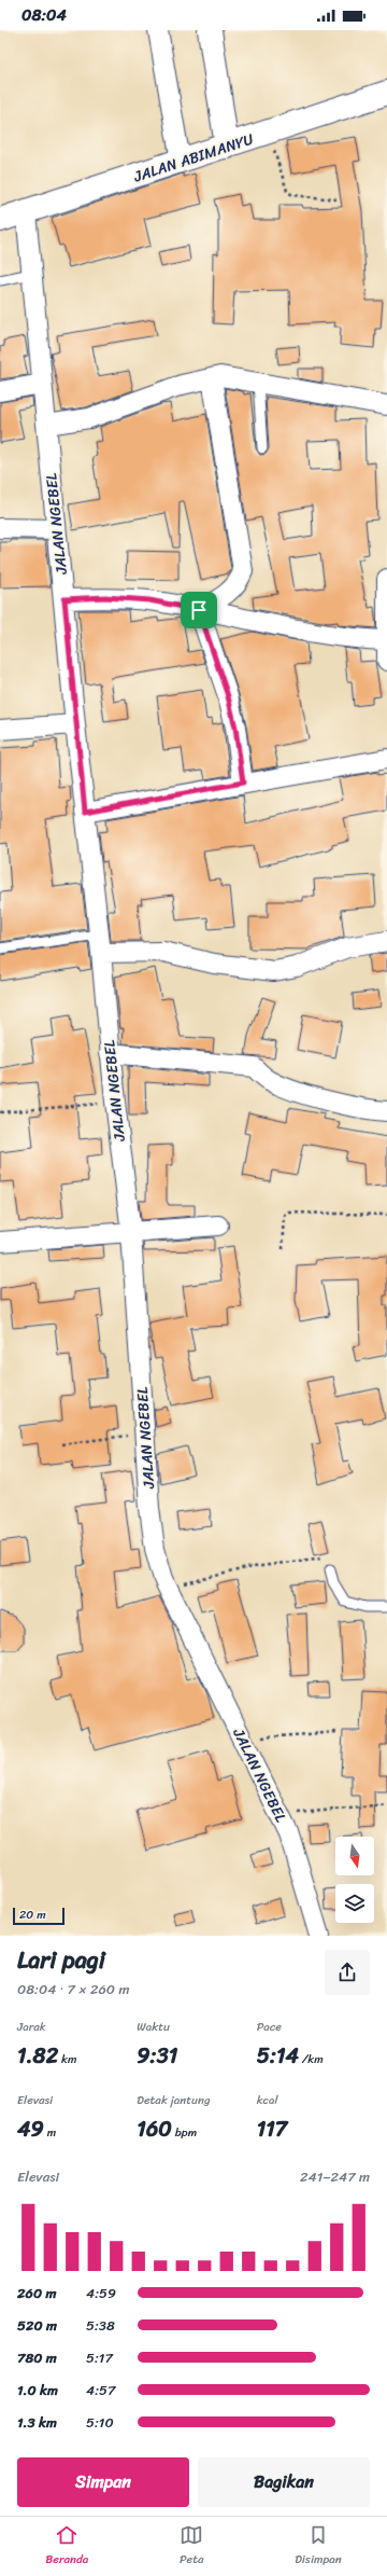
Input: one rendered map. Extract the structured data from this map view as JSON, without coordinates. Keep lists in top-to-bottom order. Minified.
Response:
{"streets":{"street":["JALAN ABIMANYU","JALAN NGEBEL"]},"crossings":[["JALAN ABIMANYU","JALAN NGEBEL"]],"scale_bar":"20 m","north":"bottom","page":{"status":"08:04","scale":"20 m","heading":["Lari pagi","08:04 · 7 × 260 m"],"stats":[["Jarak","1.82 km"],["Waktu","9:31"],["Pace","5:14 /km"],["Elevasi","49 m"],["Detak jantung","160 bpm"],["kcal","117"]],"chart":["Elevasi","241–247 m"],"list":[{"name":"260 m","note":"4:59"},{"name":"520 m","note":"5:38"},{"name":"780 m","note":"5:17"},{"name":"1.0 km","note":"4:57"},{"name":"1.3 km","note":"5:10"}],"buttons":["Simpan","Bagikan"],"tabs":["Beranda","Peta","Disimpan"]}}
